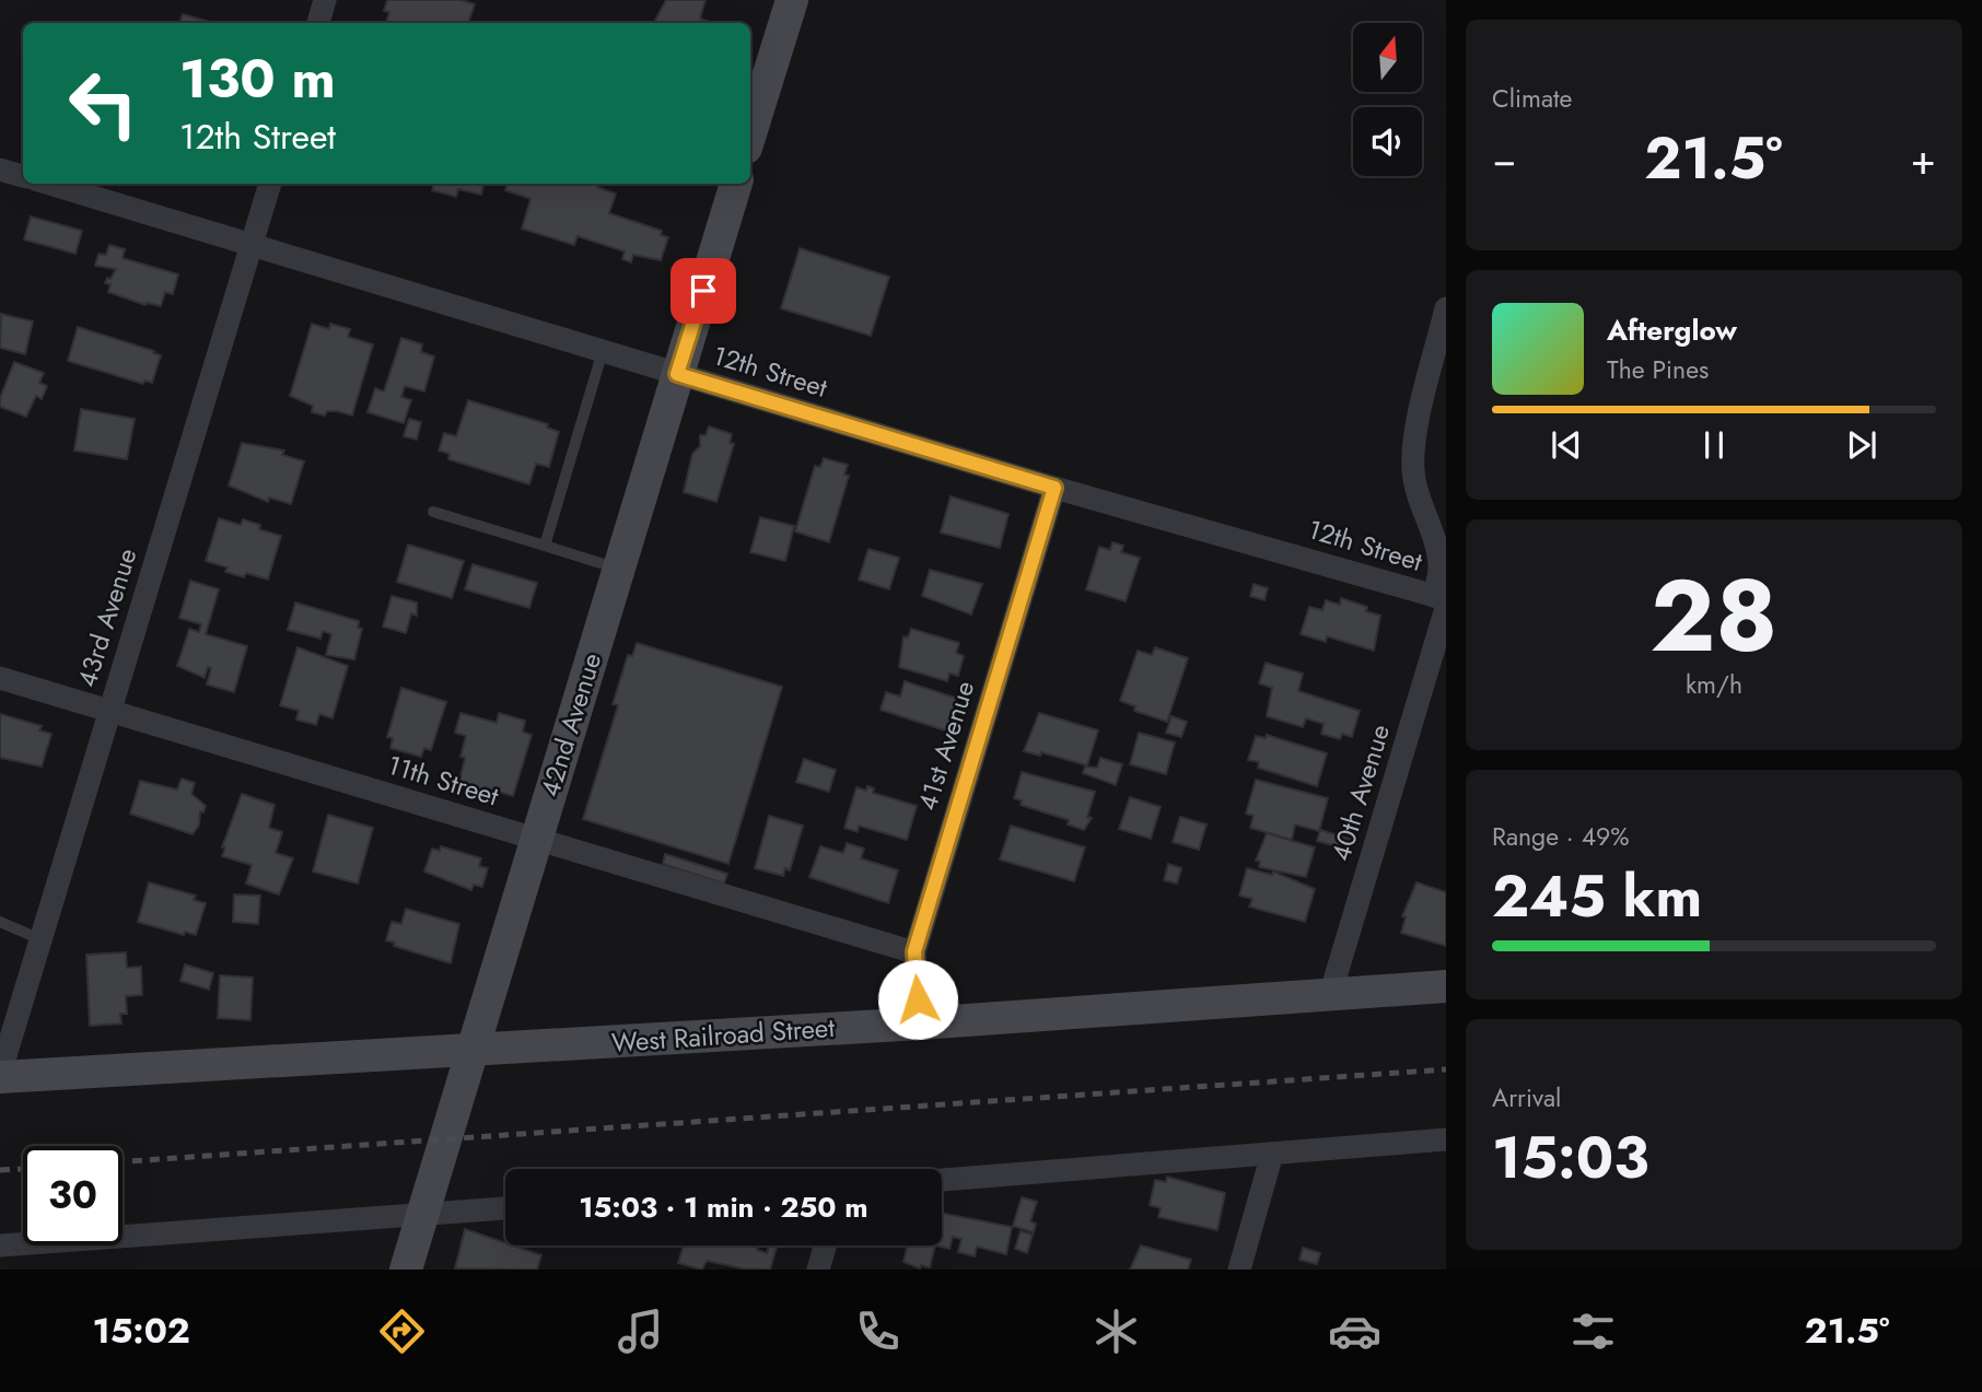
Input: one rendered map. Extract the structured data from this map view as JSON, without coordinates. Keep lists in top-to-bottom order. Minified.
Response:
{"streets":{"street":["12th Street","43rd Avenue","42nd Avenue","41st Avenue","11th Street","40th Avenue","West Railroad Street"]},"crossings":[["12th Street","43rd Avenue"],["12th Street","42nd Avenue"],["12th Street","41st Avenue"],["12th Street","40th Avenue"],["43rd Avenue","11th Street"],["43rd Avenue","West Railroad Street"],["42nd Avenue","11th Street"],["42nd Avenue","West Railroad Street"],["41st Avenue","11th Street"],["41st Avenue","West Railroad Street"],["40th Avenue","West Railroad Street"]],"north":"top","page":{"tile":["Climate",["28","km/h"],["Range · 49%","245 km"],["Arrival","15:03"]],"turn":["130 m","12th Street"],"heat":["−","21.5°","+"],"song":["Afterglow","The Pines"],"limit":"30","trip":"15:03 · 1 min · 250 m","tabs":["15:02","21.5°"]}}
